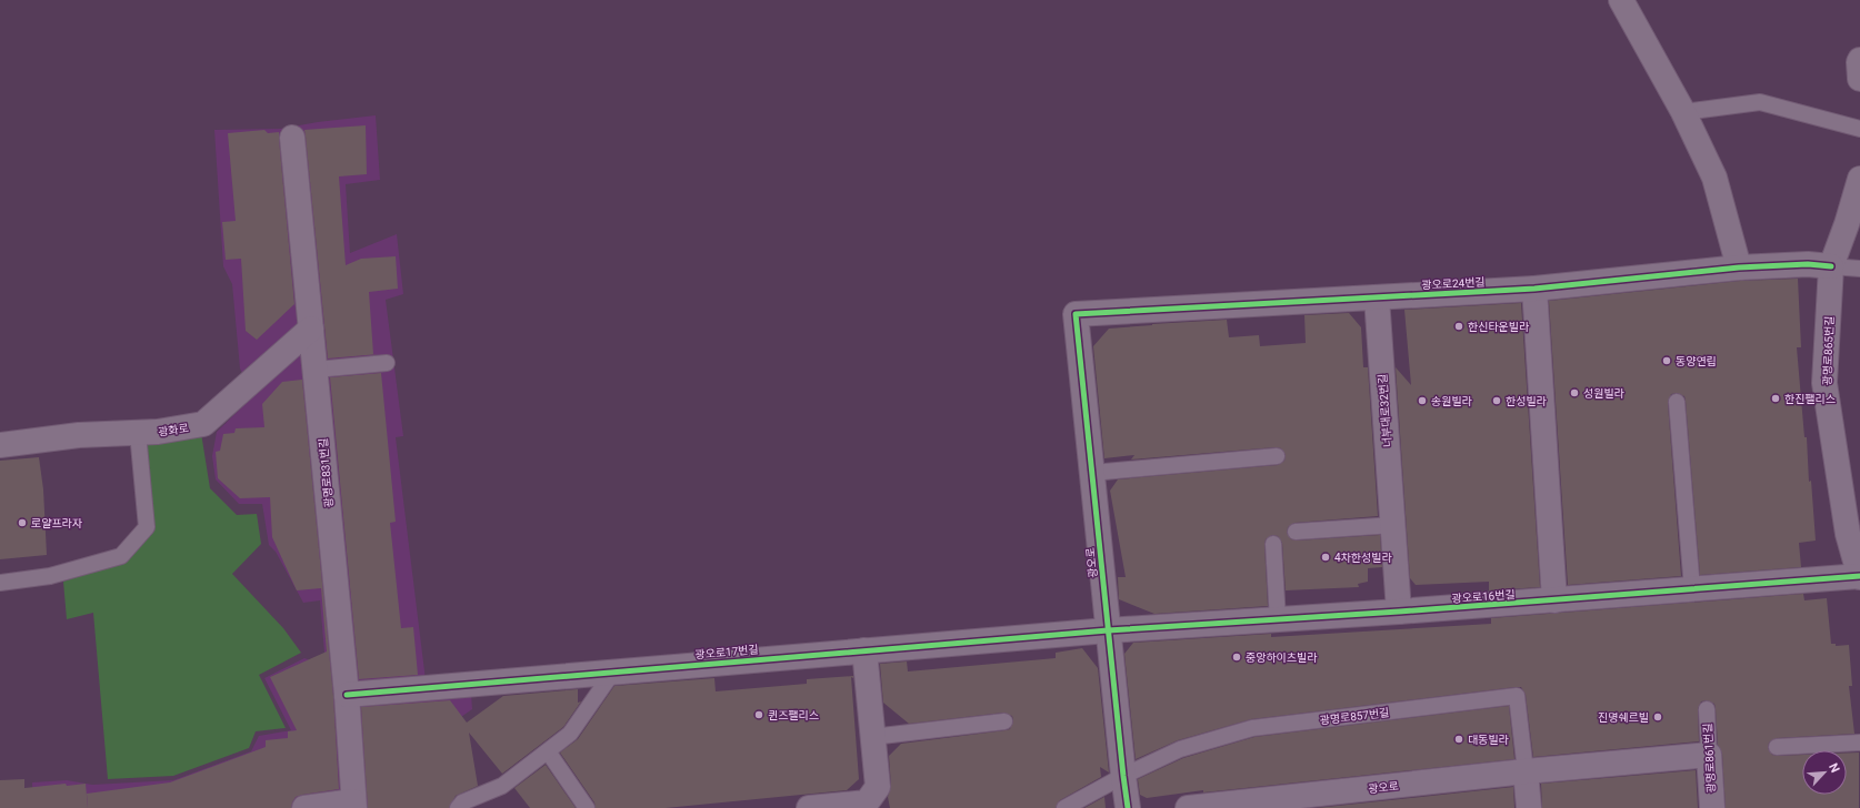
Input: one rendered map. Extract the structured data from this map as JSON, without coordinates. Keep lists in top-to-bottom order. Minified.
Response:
{"streets":{"street":["광오로24번길","광명로865번길","너부대로32번길","광화로","광명로831번길","광오로","광오로16번길","광오로17번길","광명로857번길","광명로861번길"]},"crossings":[["광오로24번길","광명로865번길"],["광오로24번길","너부대로32번길"],["광오로24번길","광오로"],["광명로865번길","광오로16번길"],["너부대로32번길","광오로16번길"],["광화로","광명로831번길"],["광명로831번길","광오로17번길"],["광오로","광오로16번길"],["광오로","광오로17번길"],["광오로","광명로857번길"],["광오로16번길","광오로17번길"]],"places":["한신타운빌라","동양연립","성원빌라","한진팰리스","송원빌라","한성빌라","로얄프라자","4차한성빌라","중앙하이츠빌라","퀸즈팰리스","진명쉐르빌","대동빌라"],"north":"top right"}
